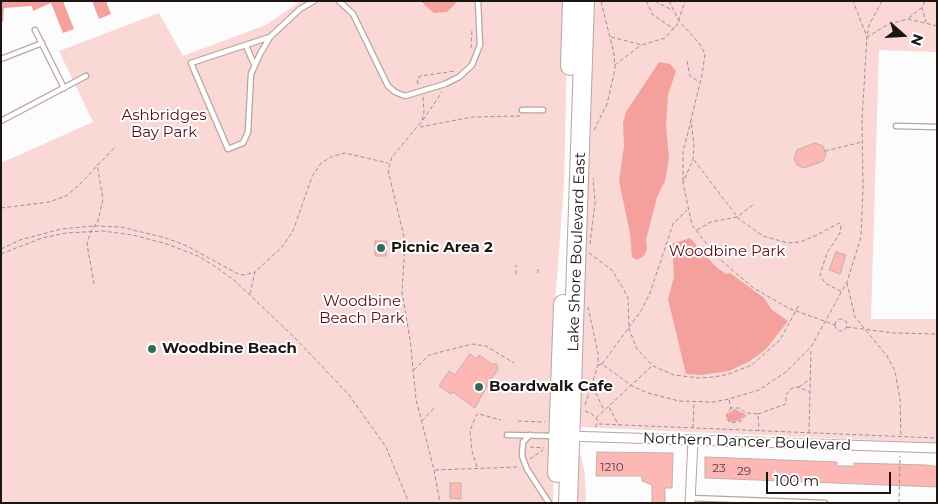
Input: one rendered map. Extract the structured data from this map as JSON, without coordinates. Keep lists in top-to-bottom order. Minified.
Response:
{"streets":{"highway":["Lake Shore Boulevard East"],"street":["Northern Dancer Boulevard"]},"crossings":[["Lake Shore Boulevard East","Northern Dancer Boulevard"]],"parks":["Ashbridges Bay Park","Woodbine Park","Woodbine Beach Park"],"places":["Picnic Area 2","Woodbine Beach","Boardwalk Cafe"],"house_numbers":["1210","23","29"],"scale_bar":"100 m","north":"right"}
